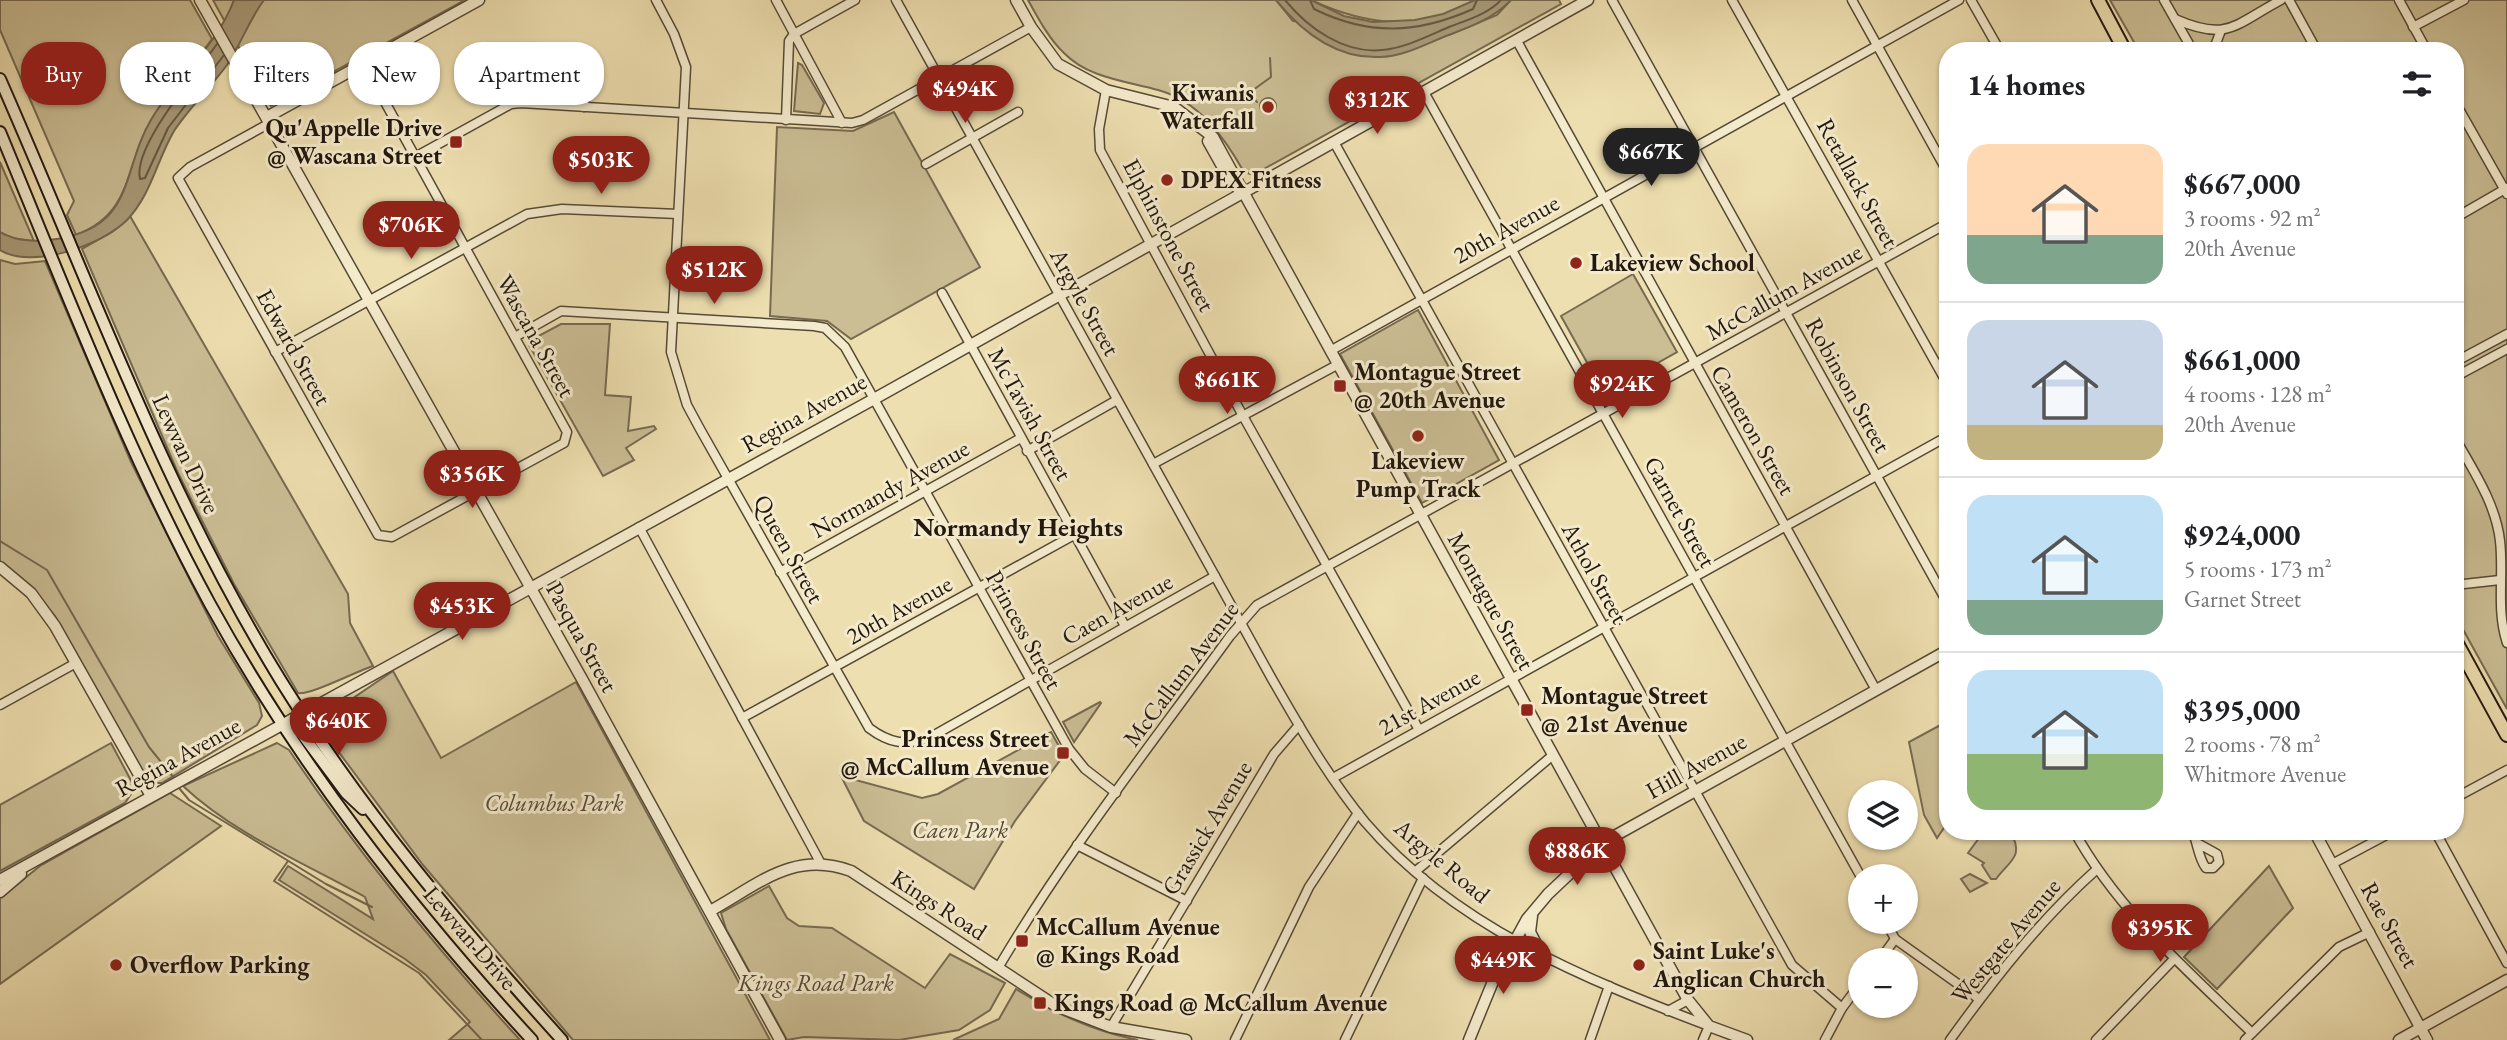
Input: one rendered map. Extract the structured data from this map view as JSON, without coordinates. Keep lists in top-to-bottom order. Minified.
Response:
{"streets":{"main road":["Lewvan Drive"],"street":["Retallack Street","20th Avenue","Elphinstone Street","McCallum Avenue","Argyle Street","Wascana Street","Edward Street","Robinson Street","Regina Avenue","McTavish Street","Cameron Street","Normandy Avenue","Garnet Street","Queen Street","Athol Street","Montague Street","Caen Avenue","Princess Street","Pasqua Street","21st Avenue","Hill Avenue","Grassick Avenue","Argyle Road","Kings Road","Rae Street","Westgate Avenue"]},"crossings":[["Retallack Street","20th Avenue"],["Retallack Street","McCallum Avenue"],["20th Avenue","Robinson Street"],["20th Avenue","McTavish Street"],["20th Avenue","Cameron Street"],["20th Avenue","Garnet Street"],["20th Avenue","Queen Street"],["20th Avenue","Athol Street"],["20th Avenue","Montague Street"],["20th Avenue","Princess Street"],["Elphinstone Street","McCallum Avenue"],["Elphinstone Street","Regina Avenue"],["Elphinstone Street","Montague Street"],["Elphinstone Street","21st Avenue"],["McCallum Avenue","Argyle Street"],["McCallum Avenue","Robinson Street"],["McCallum Avenue","Cameron Street"],["McCallum Avenue","Garnet Street"],["McCallum Avenue","Athol Street"],["McCallum Avenue","Montague Street"],["McCallum Avenue","Princess Street"],["McCallum Avenue","Argyle Road"],["McCallum Avenue","Kings Road"],["Argyle Street","Regina Avenue"],["Argyle Street","Caen Avenue"],["Argyle Street","Argyle Road"],["Wascana Street","Edward Street"],["Wascana Street","Princess Street"],["Wascana Street","Pasqua Street"],["Edward Street","Pasqua Street"],["Robinson Street","21st Avenue"],["Regina Avenue","McTavish Street"],["Regina Avenue","Cameron Street"],["Regina Avenue","Lewvan Drive"],["Regina Avenue","Garnet Street"],["Regina Avenue","Queen Street"],["Regina Avenue","Athol Street"],["Regina Avenue","Montague Street"],["Regina Avenue","Princess Street"],["Regina Avenue","Pasqua Street"],["McTavish Street","Normandy Avenue"],["McTavish Street","Caen Avenue"],["Cameron Street","21st Avenue"],["Cameron Street","Hill Avenue"],["Normandy Avenue","Queen Street"],["Normandy Avenue","Princess Street"],["Garnet Street","21st Avenue"],["Garnet Street","Hill Avenue"],["Queen Street","Caen Avenue"],["Queen Street","Princess Street"],["Athol Street","21st Avenue"],["Athol Street","Hill Avenue"],["Montague Street","21st Avenue"],["Montague Street","Hill Avenue"],["Montague Street","Argyle Road"],["Caen Avenue","Princess Street"],["21st Avenue","Argyle Road"],["Hill Avenue","Argyle Road"],["Grassick Avenue","Argyle Road"],["Grassick Avenue","Kings Road"]],"districts":["Normandy Heights"],"parks":["Columbus Park","Caen Park","Kings Road Park"],"places":{"other":["Kiwanis Waterfall","DPEX Fitness","Lakeview School","Lakeview Pump Track","Overflow Parking","Saint Luke's Anglican Church"],"transit":["Qu'Appelle Drive @ Wascana Street","Montague Street @ 20th Avenue","Montague Street @ 21st Avenue","Princess Street @ McCallum Avenue","McCallum Avenue @ Kings Road","Kings Road @ McCallum Avenue"]},"page":{"chip":["Buy","Rent","Filters","New","Apartment"],"heading":"14 homes","price":["$494K","$312K","$667K","$503K","$706K","$512K","$661K","$924K","$356K","$453K","$640K","$886K","$395K","$449K"],"list":[{"name":"$667,000","note":"3 rooms · 92 m² · 20th Avenue"},{"name":"$661,000","note":"4 rooms · 128 m² · 20th Avenue"},{"name":"$924,000","note":"5 rooms · 173 m² · Garnet Street"},{"name":"$395,000","note":"2 rooms · 78 m² · Whitmore Avenue"}],"map_buttons":["+","−"]}}
